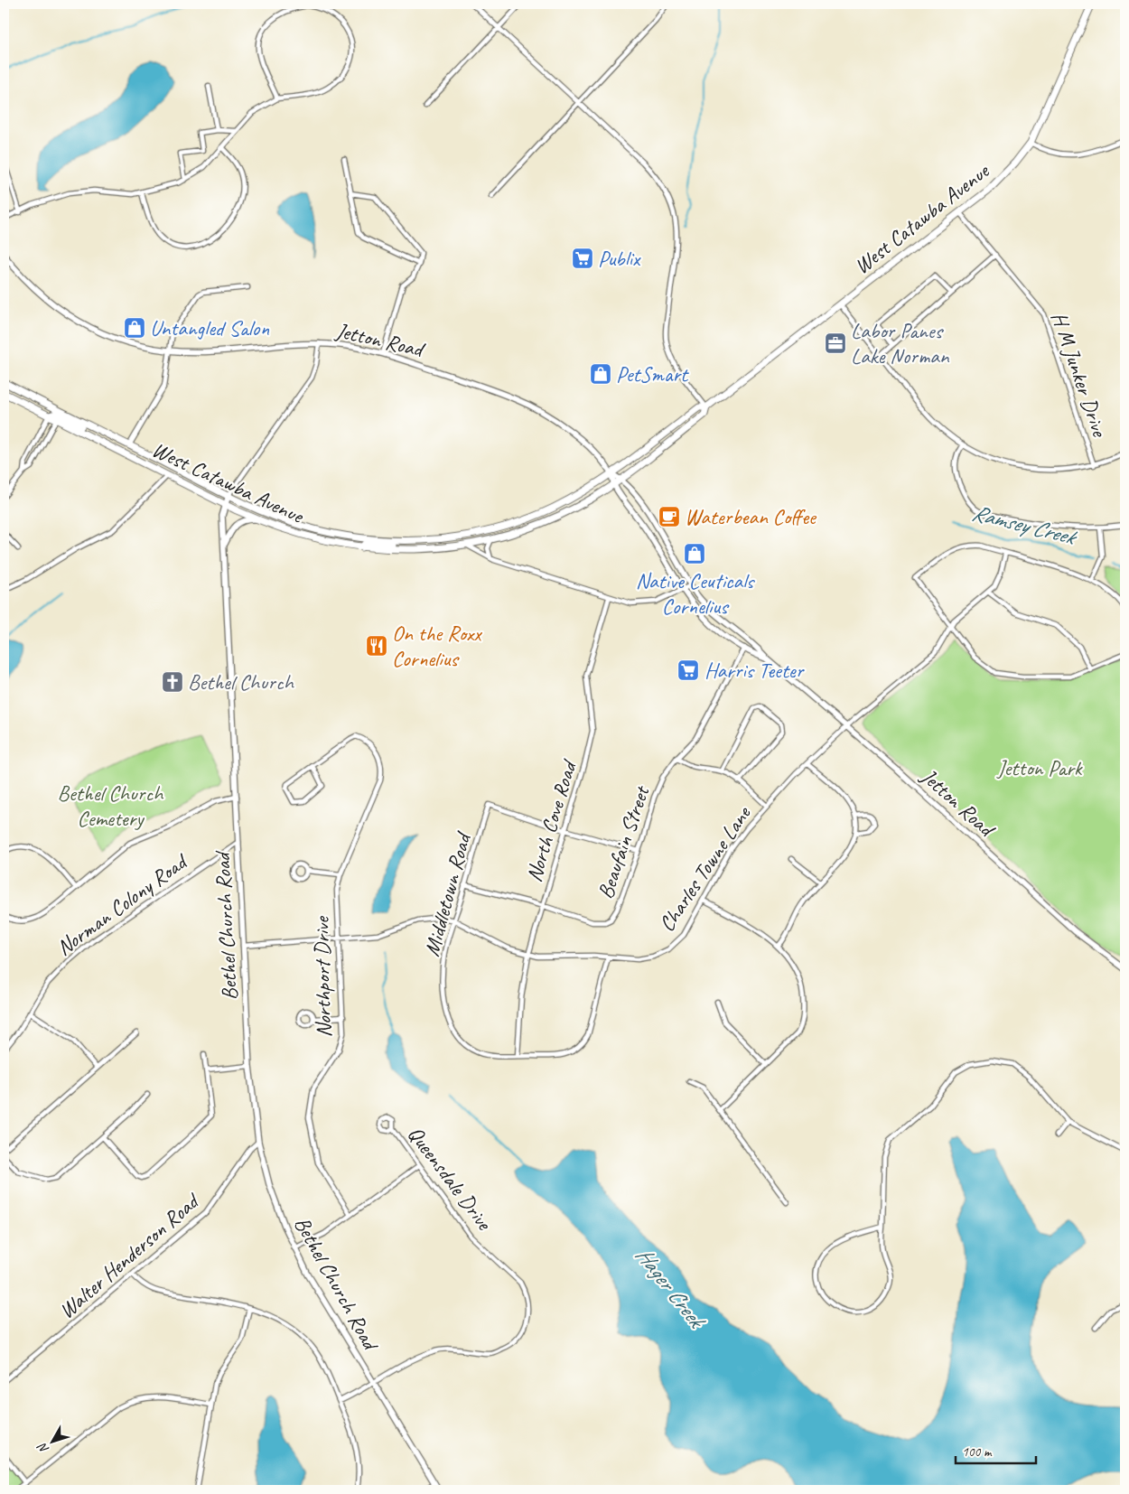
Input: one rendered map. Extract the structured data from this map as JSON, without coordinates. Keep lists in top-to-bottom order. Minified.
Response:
{"streets":{"main road":["West Catawba Avenue"],"street":["Jetton Road","H M Junker Drive","North Cove Road","Beaufain Street","Charles Towne Lane","Middletown Road","Norman Colony Road","Bethel Church Road","Northport Drive","Queensdale Drive","Walter Henderson Road"]},"crossings":[["West Catawba Avenue","Jetton Road"],["West Catawba Avenue","H M Junker Drive"],["West Catawba Avenue","Bethel Church Road"],["Jetton Road","Beaufain Street"],["Jetton Road","Charles Towne Lane"],["Jetton Road","Bethel Church Road"],["North Cove Road","Beaufain Street"],["North Cove Road","Charles Towne Lane"],["North Cove Road","Middletown Road"],["Beaufain Street","Middletown Road"],["Charles Towne Lane","Middletown Road"],["Charles Towne Lane","Bethel Church Road"],["Charles Towne Lane","Northport Drive"],["Norman Colony Road","Bethel Church Road"],["Bethel Church Road","Queensdale Drive"],["Bethel Church Road","Walter Henderson Road"]],"water":["Ramsey Creek","Hager Creek"],"parks":["Jetton Park","Bethel Church Cemetery"],"places":{"supermarket":["Publix","Harris Teeter"],"shop":["Untangled Salon","PetSmart","Native Ceuticals Cornelius"],"office":["Labor Panes Lake Norman"],"cafe":["Waterbean Coffee"],"restaurant":["On the Roxx Cornelius"],"church":["Bethel Church"]},"scale_bar":"100 m","north":"bottom left"}
